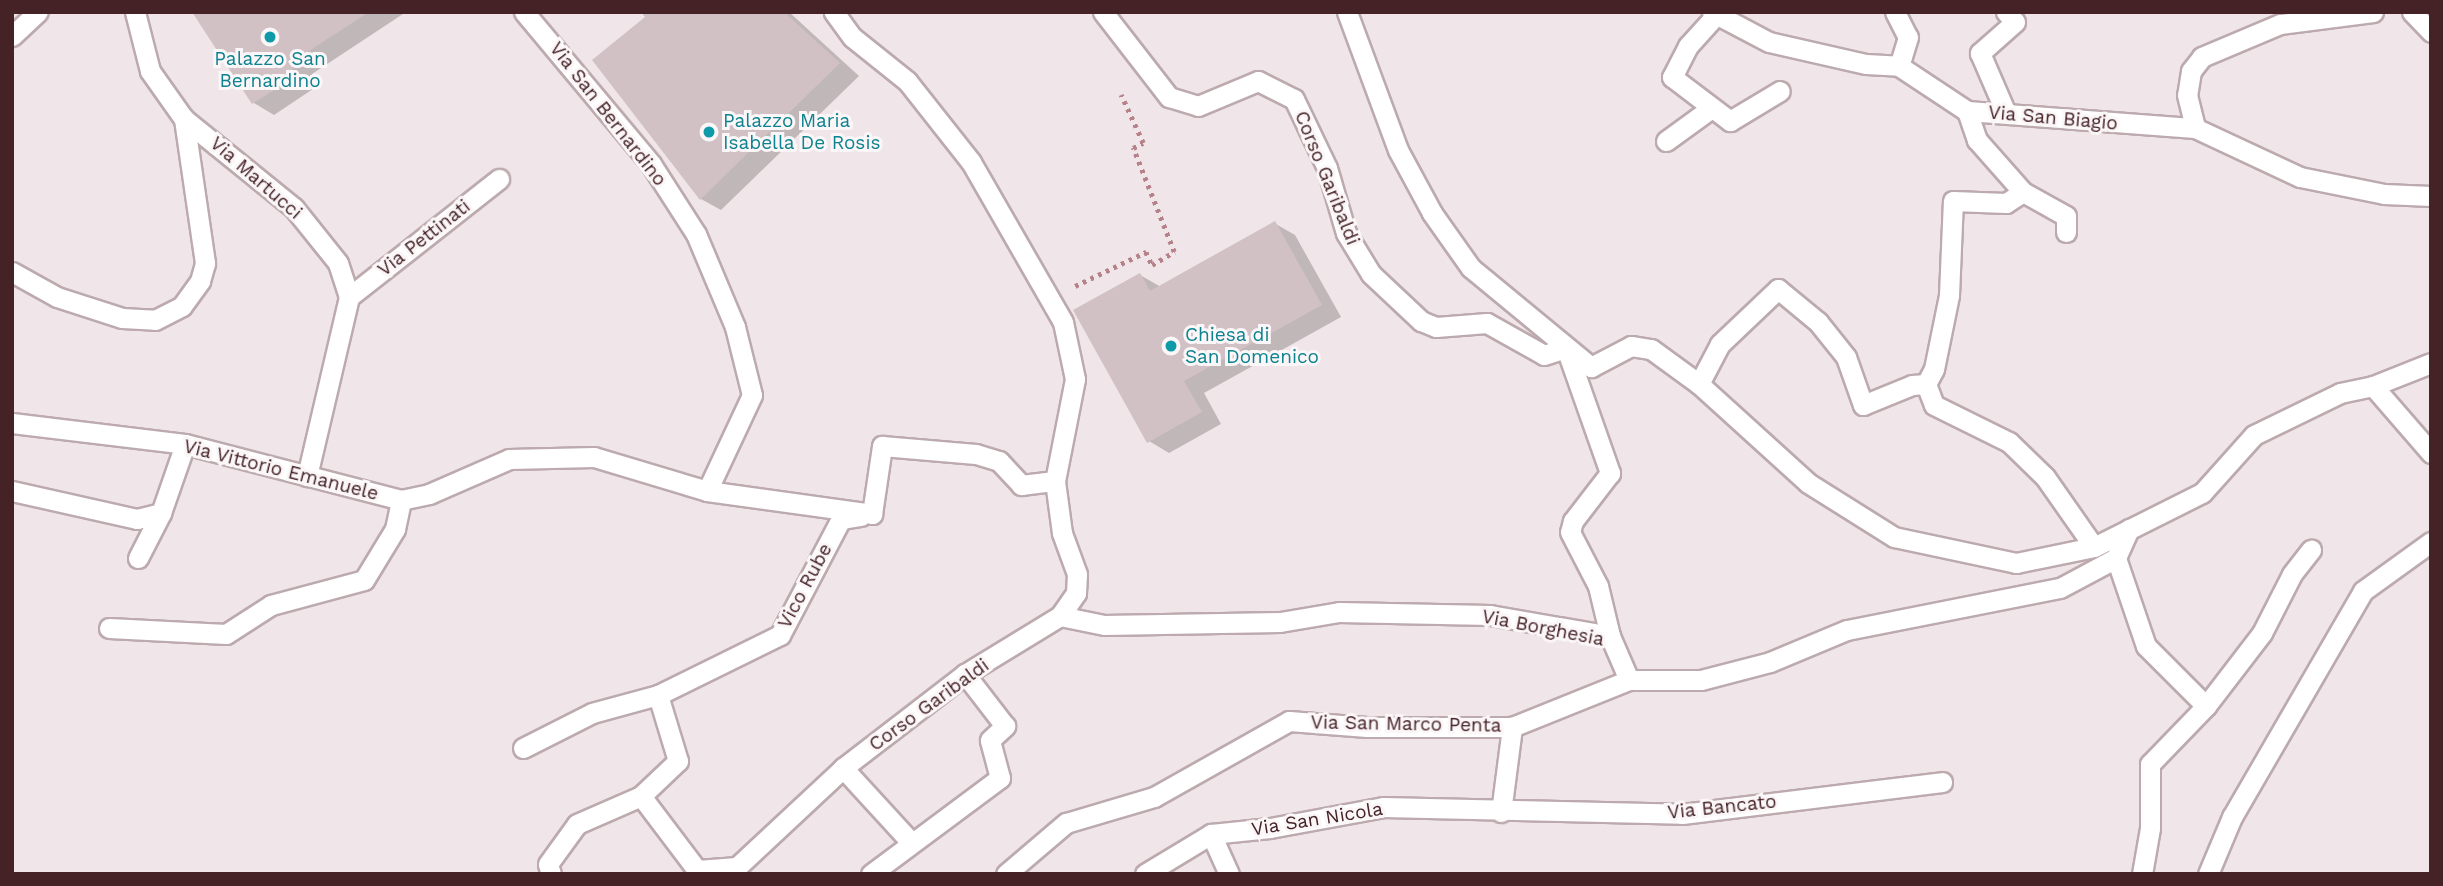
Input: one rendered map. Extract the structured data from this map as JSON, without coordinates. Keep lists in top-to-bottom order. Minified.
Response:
{"streets":{"street":["Via San Bernardino","Via San Biagio","Via Martucci","Corso Garibaldi","Via Pettinati","Via Vittorio Emanuele","Vico Rube","Via Borghesia","Via San Marco Penta","Via Bancato","Via San Nicola"]},"crossings":[["Via San Bernardino","Via Vittorio Emanuele"],["Via Martucci","Via Pettinati"],["Corso Garibaldi","Via Borghesia"],["Via Vittorio Emanuele","Vico Rube"],["Via Borghesia","Via San Marco Penta"],["Via Bancato","Via San Nicola"]],"places":["Palazzo San Bernardino","Palazzo Maria Isabella De Rosis","Chiesa di San Domenico"]}
